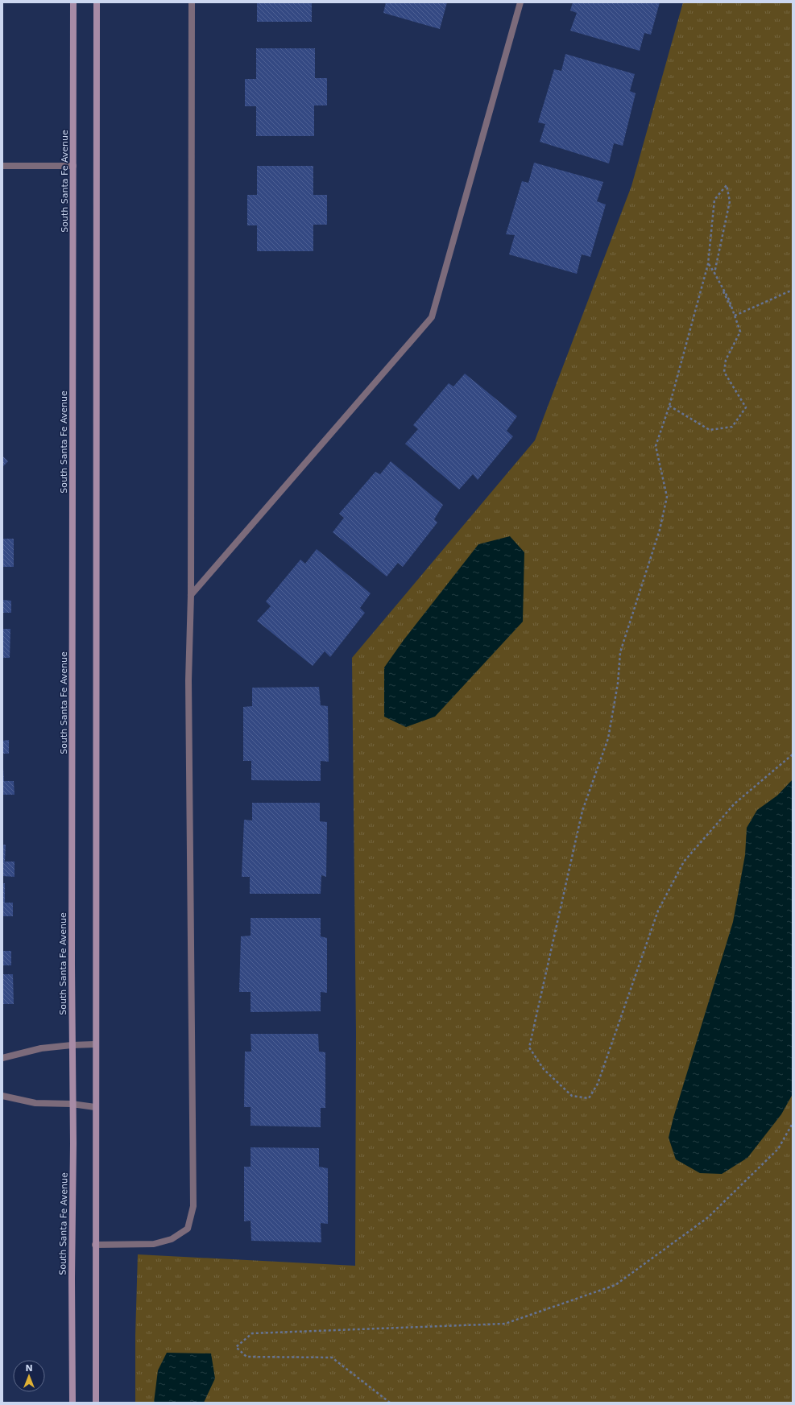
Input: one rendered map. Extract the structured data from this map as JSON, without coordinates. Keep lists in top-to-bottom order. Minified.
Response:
{"streets":{"main road":["South Santa Fe Avenue"]},"north":"top"}
